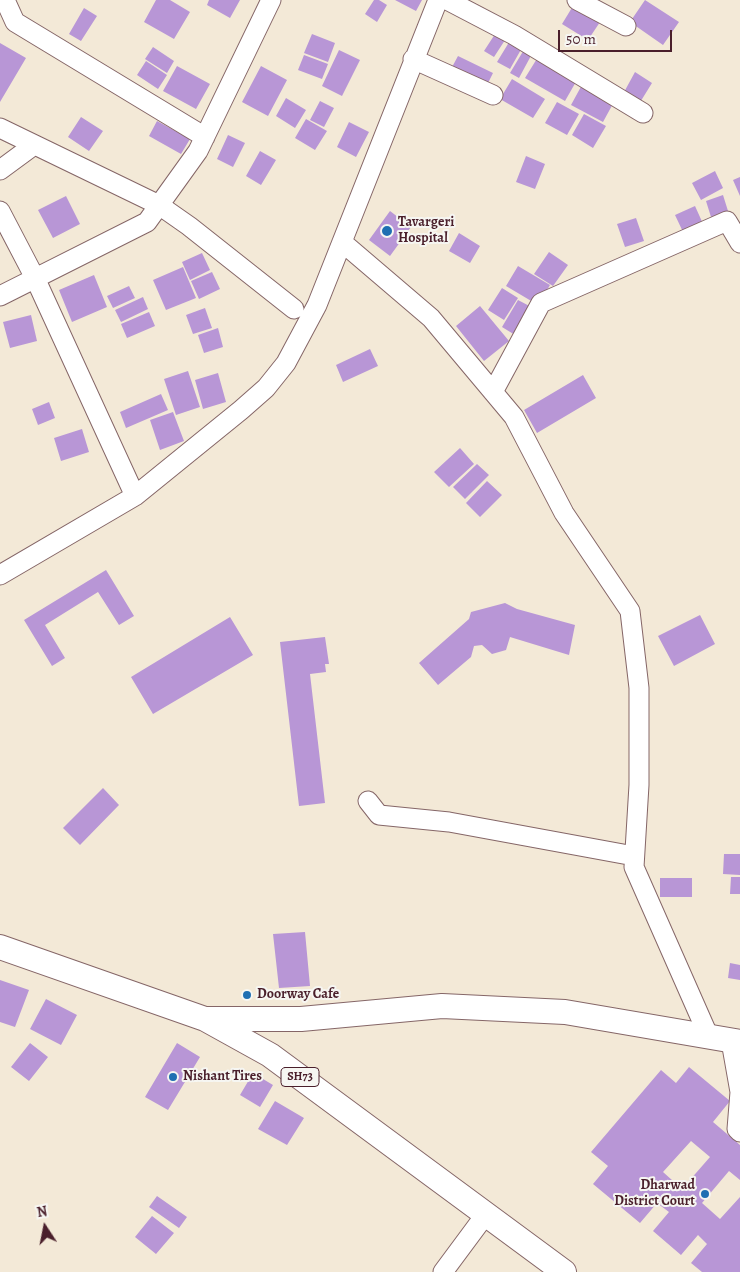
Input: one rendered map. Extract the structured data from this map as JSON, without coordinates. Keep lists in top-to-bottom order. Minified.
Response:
{"streets":{"main road":["SH73"]},"places":["Tavargeri Hospital","Doorway Cafe","Nishant Tires","Dharwad District Court"],"scale_bar":"50 m","north":"top"}
